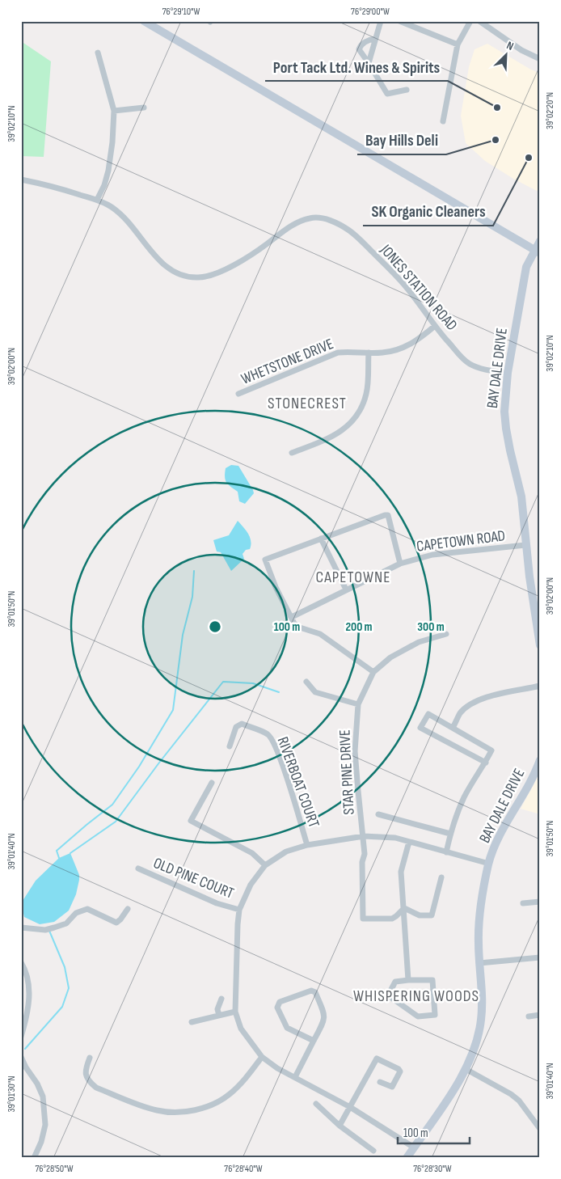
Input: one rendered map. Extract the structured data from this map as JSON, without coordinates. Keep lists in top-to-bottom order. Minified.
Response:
{"streets":{"street":["JONES STATION ROAD","WHETSTONE DRIVE","BAY DALE DRIVE","CAPETOWN ROAD","STAR PINE DRIVE","RIVERBOAT COURT","OLD PINE COURT"]},"crossings":[["JONES STATION ROAD","WHETSTONE DRIVE"],["JONES STATION ROAD","BAY DALE DRIVE"],["BAY DALE DRIVE","CAPETOWN ROAD"]],"districts":["STONECREST","CAPETOWNE","WHISPERING WOODS"],"places":["Port Tack Ltd. Wines & Spirits","Bay Hills Deli","SK Organic Cleaners"],"scale_bar":"100 m","north":"top right","coordinates":["76°29'10\"W","76°29'00\"W","39°02'20\"N","39°02'10\"N","39°02'00\"N","39°01'50\"N","39°01'40\"N","39°01'30\"N","76°28'50\"W","76°28'40\"W","76°28'30\"W"],"rings":["100 m","200 m","300 m"]}
